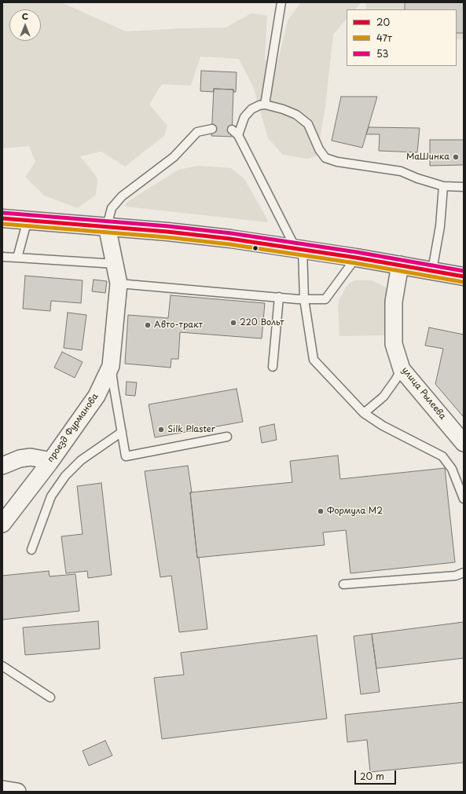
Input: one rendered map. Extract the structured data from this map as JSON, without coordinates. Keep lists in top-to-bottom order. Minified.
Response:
{"streets":{"street":["улица Рылеева","проезд Фурманова"]},"places":["МаШинка","220 Вольт","Авто-тракт","Silk Plaster","Формула М2"],"lines":["transit line 53","transit line 20","transit line 47т"],"legend":["20","47т","53"],"scale_bar":"20 m","north":"top"}
